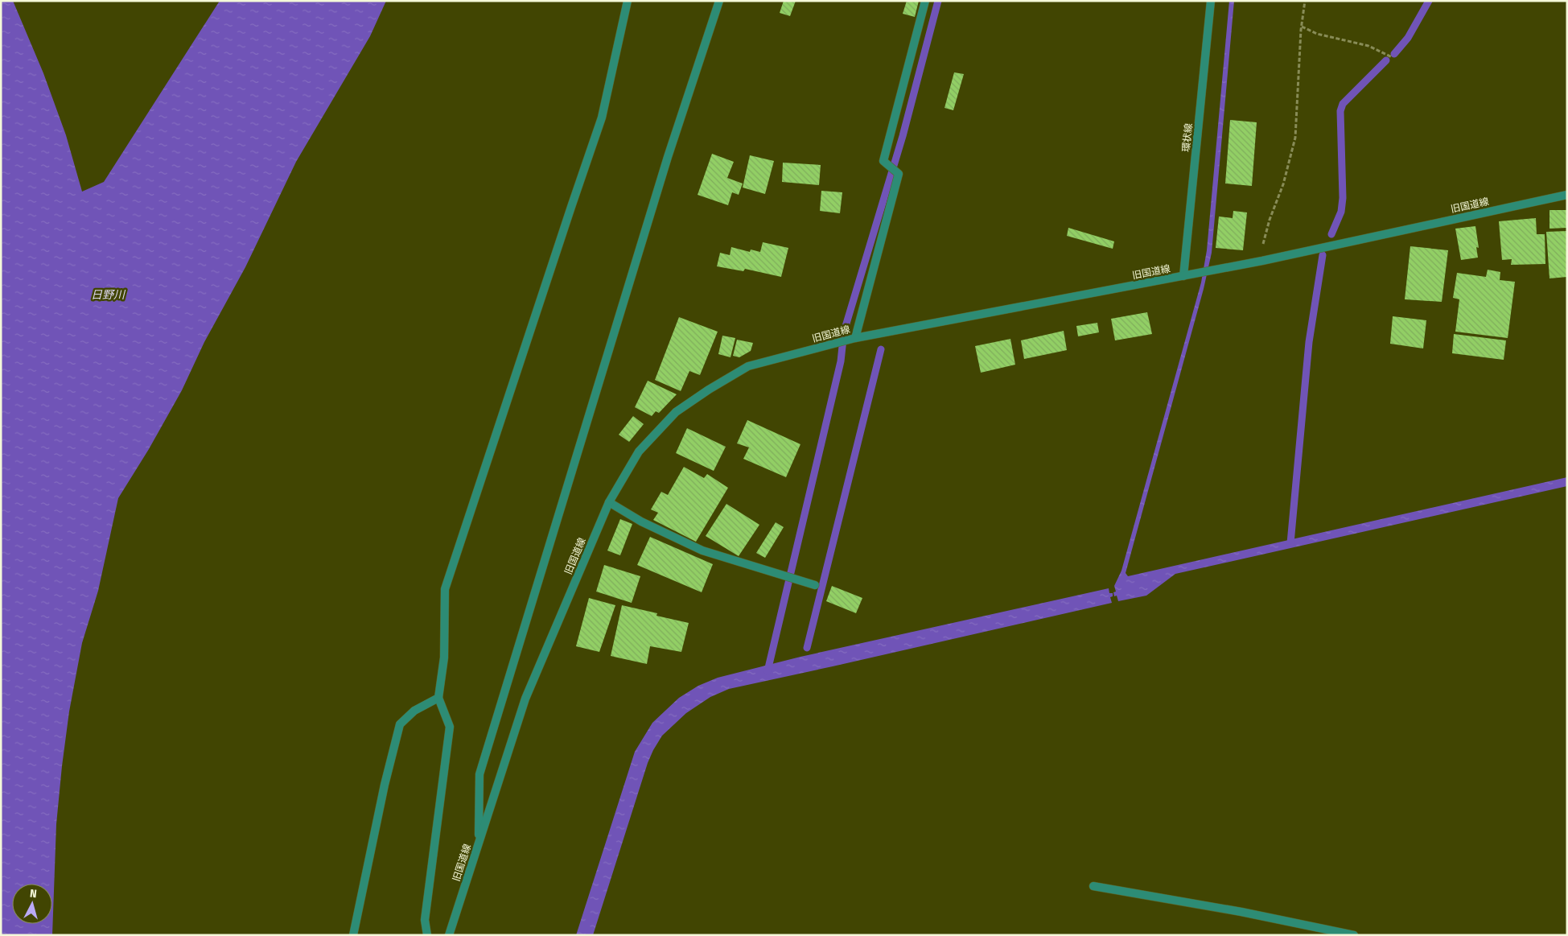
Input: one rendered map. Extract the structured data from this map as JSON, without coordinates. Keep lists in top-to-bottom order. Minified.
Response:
{"streets":{"street":["環状線","旧国道線"]},"crossings":[["環状線","旧国道線"]],"water":["日野川"],"north":"top"}
